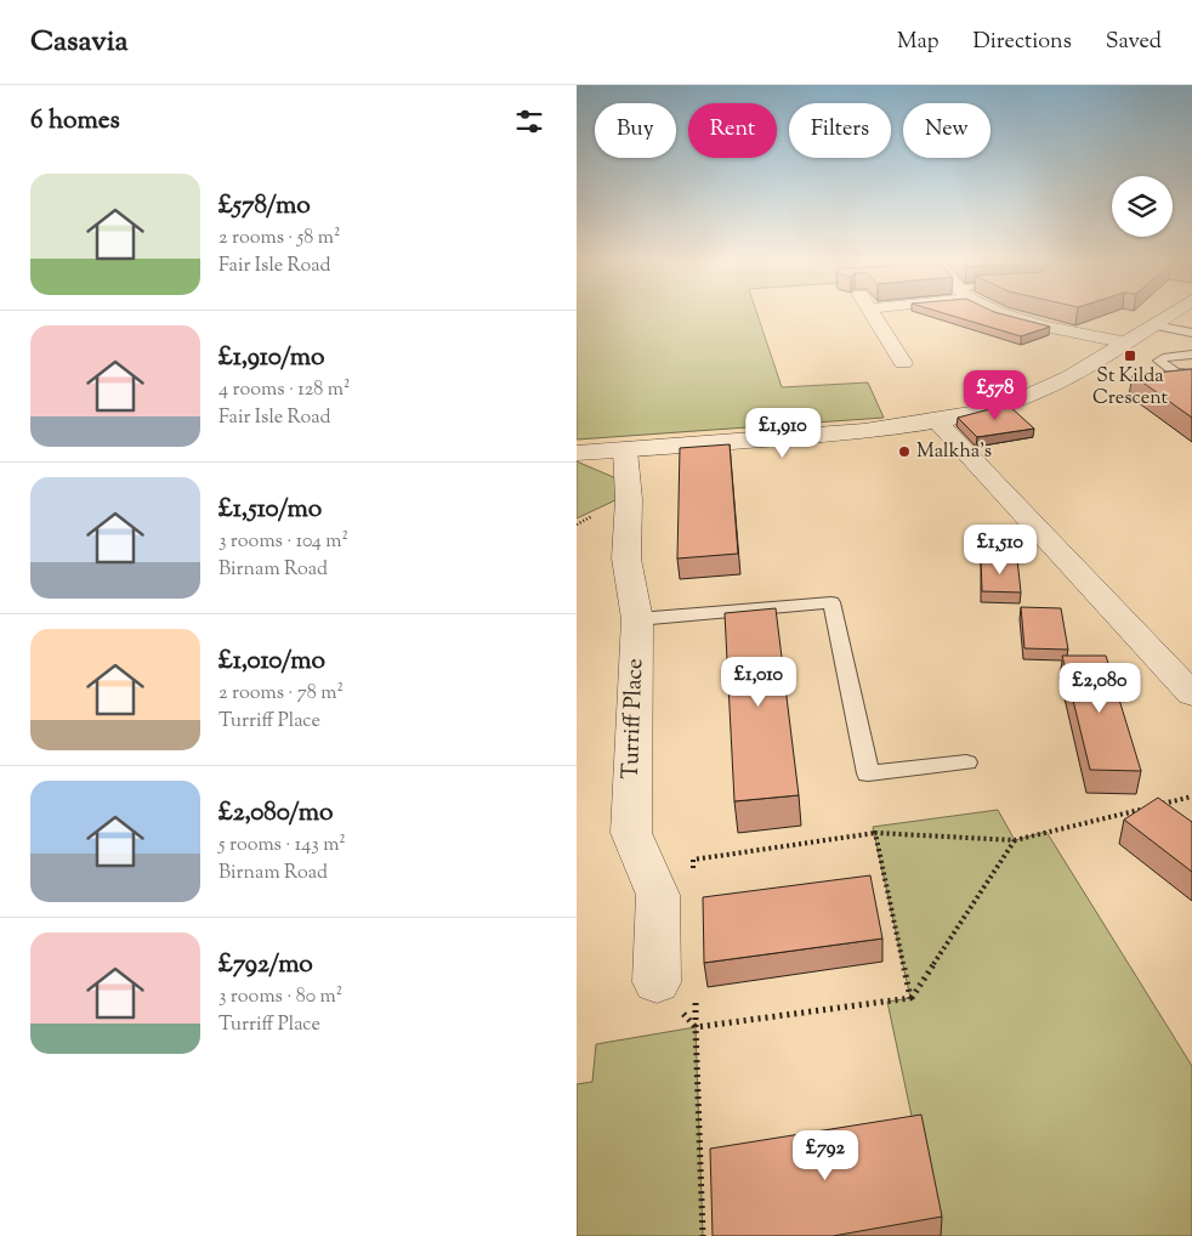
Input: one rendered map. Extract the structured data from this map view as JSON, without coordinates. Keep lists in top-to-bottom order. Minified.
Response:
{"streets":{"street":["Turriff Place"]},"places":{"transit":["St Kilda Crescent"],"other":["Malkha's"]},"page":{"header":"Casavia","nav":["Map","Directions","Saved"],"heading":"6 homes","chip":["Buy","Rent","Filters","New"],"list":[{"name":"£578/mo","note":"2 rooms · 58 m² · Fair Isle Road"},{"name":"£1,910/mo","note":"4 rooms · 128 m² · Fair Isle Road"},{"name":"£1,510/mo","note":"3 rooms · 104 m² · Birnam Road"},{"name":"£1,010/mo","note":"2 rooms · 78 m² · Turriff Place"},{"name":"£2,080/mo","note":"5 rooms · 143 m² · Birnam Road"},{"name":"£792/mo","note":"3 rooms · 80 m² · Turriff Place"}],"price":["£578","£1,910","£1,510","£1,010","£2,080","£792"]}}
